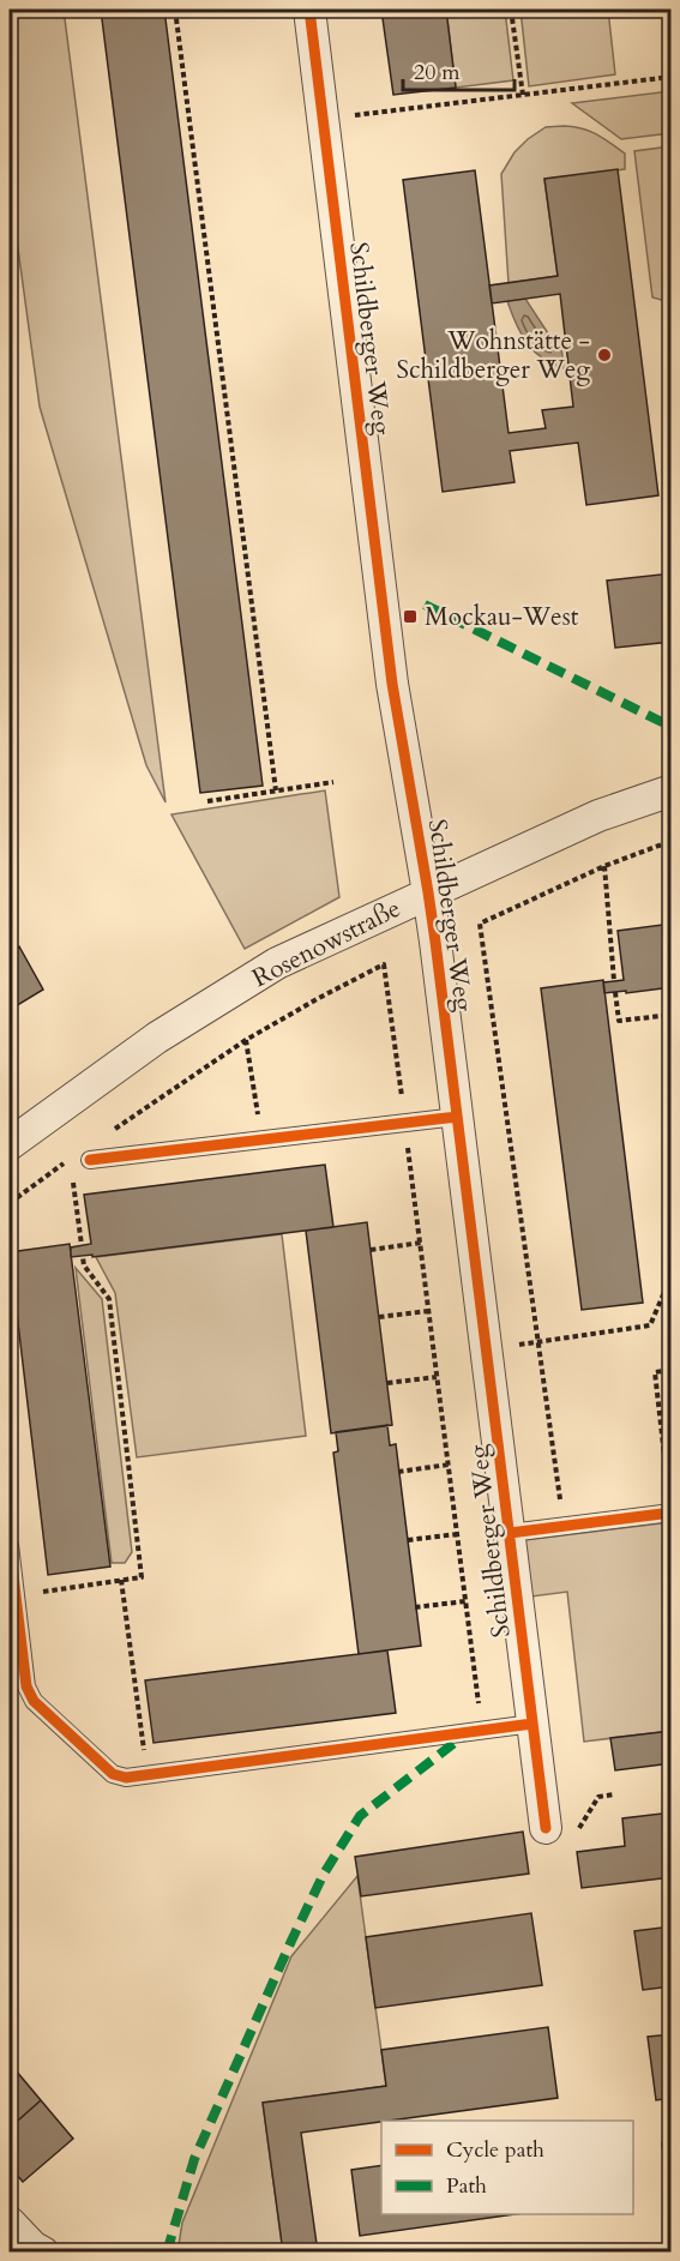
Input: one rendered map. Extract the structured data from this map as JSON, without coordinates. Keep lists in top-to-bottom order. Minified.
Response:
{"streets":{"street":["Schildberger Weg","Rosenowstraße"]},"crossings":[["Schildberger Weg","Rosenowstraße"]],"places":{"other":["Wohnstätte - Schildberger Weg"],"transit":["Mockau-West"]},"legend":["Cycle path","Path"],"scale_bar":"20 m"}
